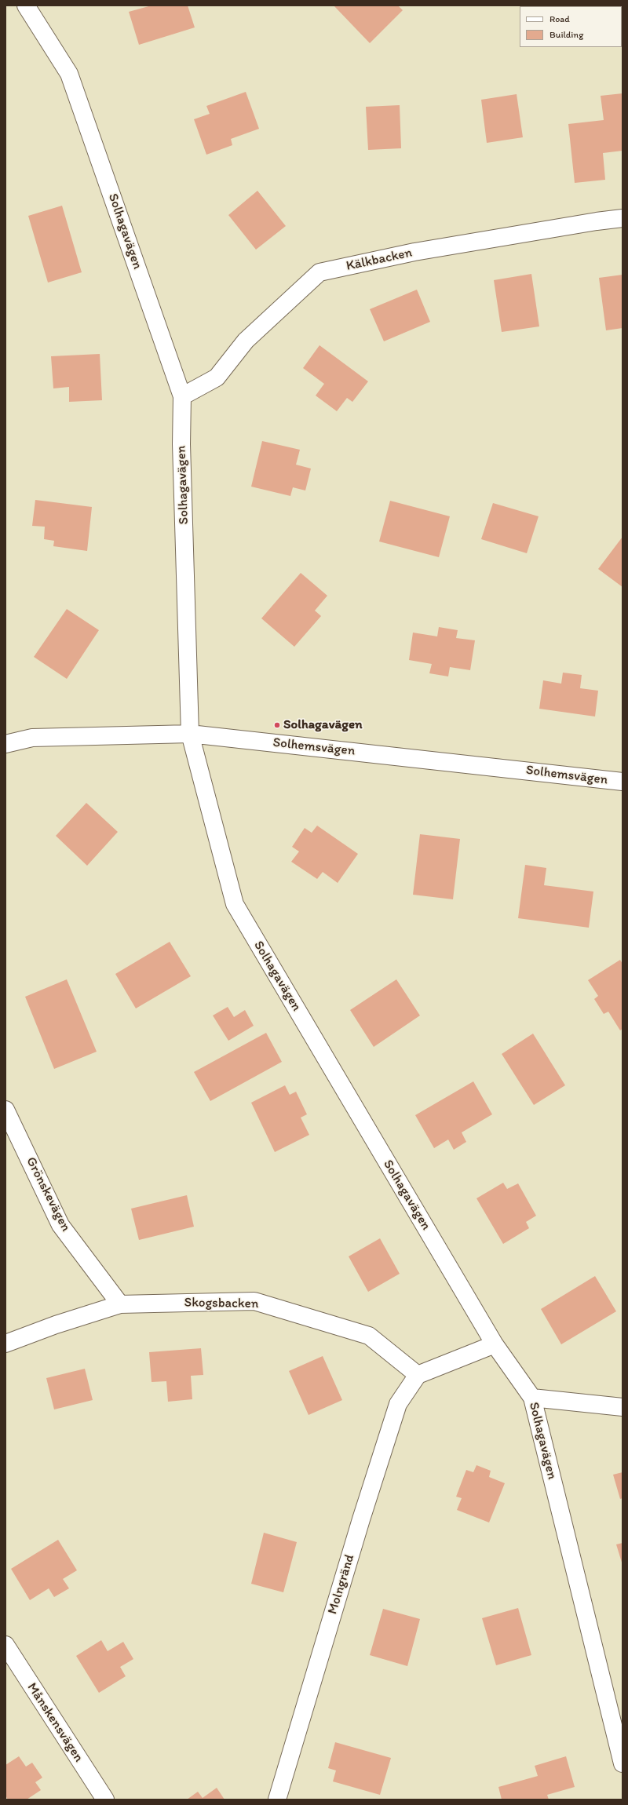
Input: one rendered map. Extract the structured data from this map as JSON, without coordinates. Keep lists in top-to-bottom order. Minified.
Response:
{"streets":{"street":["Solhagavägen","Kälkbacken","Solhemsvägen","Grönskevägen","Skogsbacken","Molngränd","Månskensvägen"]},"crossings":[["Solhagavägen","Kälkbacken"],["Solhagavägen","Solhemsvägen"],["Grönskevägen","Skogsbacken"],["Skogsbacken","Molngränd"]],"places":["Solhagavägen"],"legend":["Road","Building"]}
